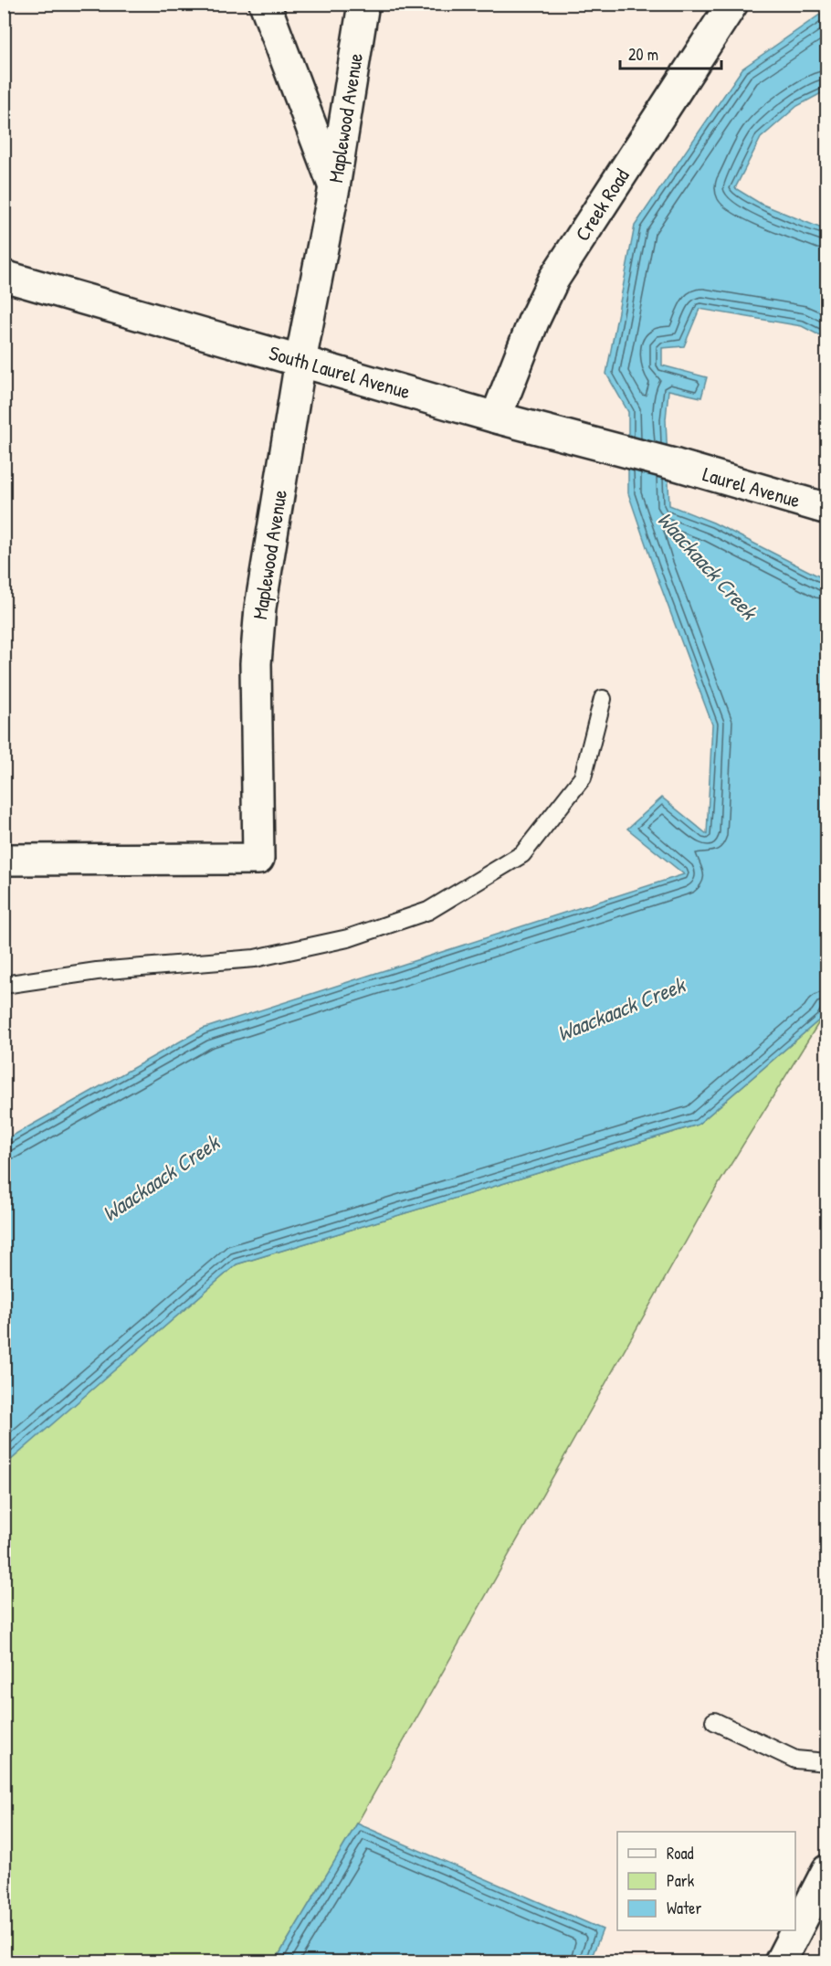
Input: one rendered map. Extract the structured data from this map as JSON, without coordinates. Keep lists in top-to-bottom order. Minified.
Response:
{"streets":{"street":["Maplewood Avenue","Creek Road","South Laurel Avenue","Laurel Avenue"]},"crossings":[["Maplewood Avenue","South Laurel Avenue"],["Creek Road","South Laurel Avenue"],["South Laurel Avenue","Laurel Avenue"]],"water":["Waackaack Creek"],"legend":["Road","Park","Water"],"scale_bar":"20 m"}
